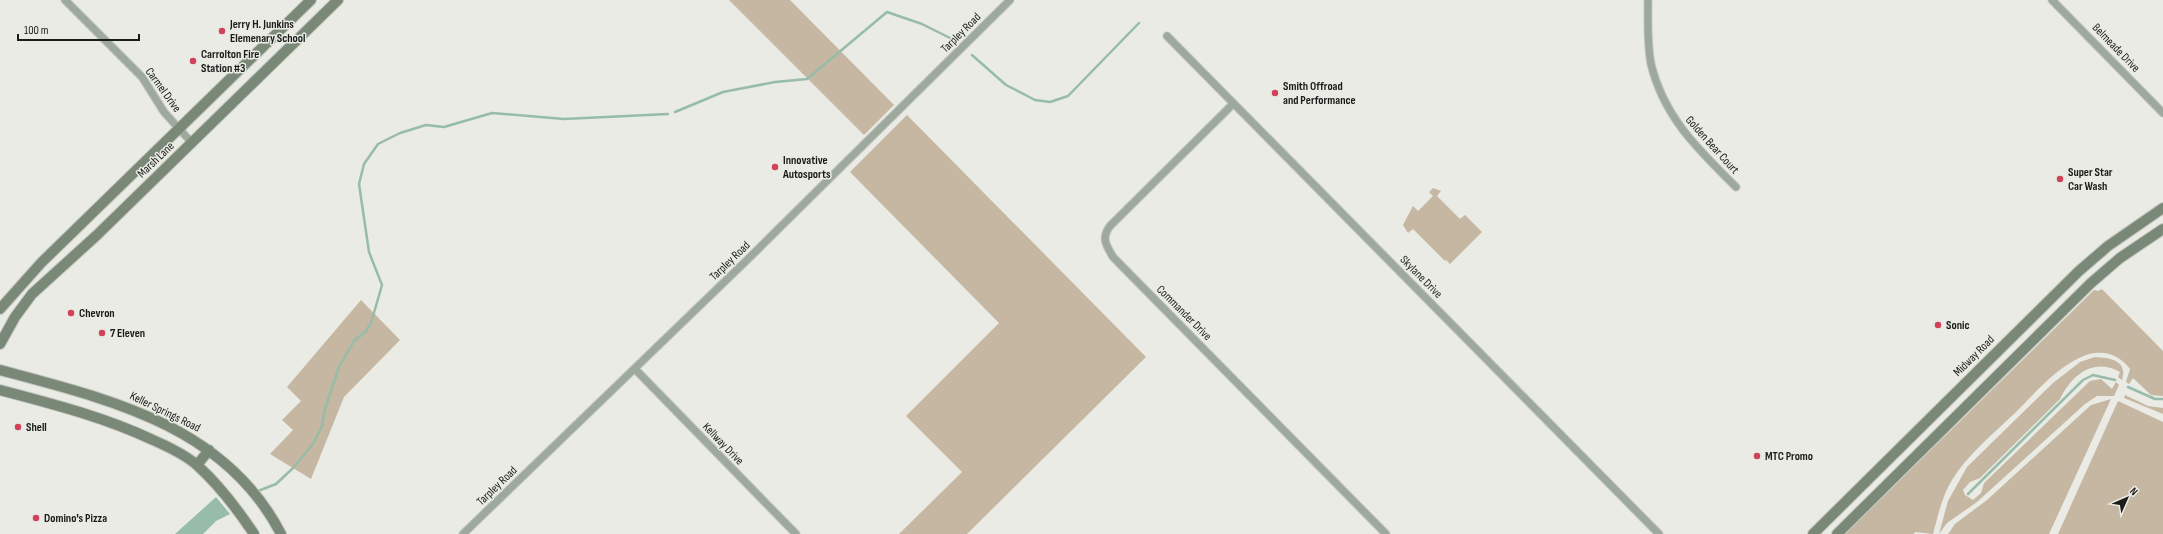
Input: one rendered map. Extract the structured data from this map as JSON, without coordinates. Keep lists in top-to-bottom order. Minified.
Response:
{"streets":{"main road":["Marsh Lane","Midway Road","Keller Springs Road"],"street":["Tarpley Road","Belmeade Drive","Carmel Drive","Golden Bear Court","Skylane Drive","Commander Drive","Kellway Drive"]},"crossings":[["Tarpley Road","Kellway Drive"],["Carmel Drive","Marsh Lane"],["Skylane Drive","Commander Drive"]],"places":["Jerry H. Junkins Elemenary School","Carrolton Fire Station #3","Smith Offroad and Performance","Innovative Autosports","Super Star Car Wash","Chevron","Sonic","7 Eleven","Shell","MTC Promo","Domino's Pizza"],"scale_bar":"100 m","north":"top right"}
